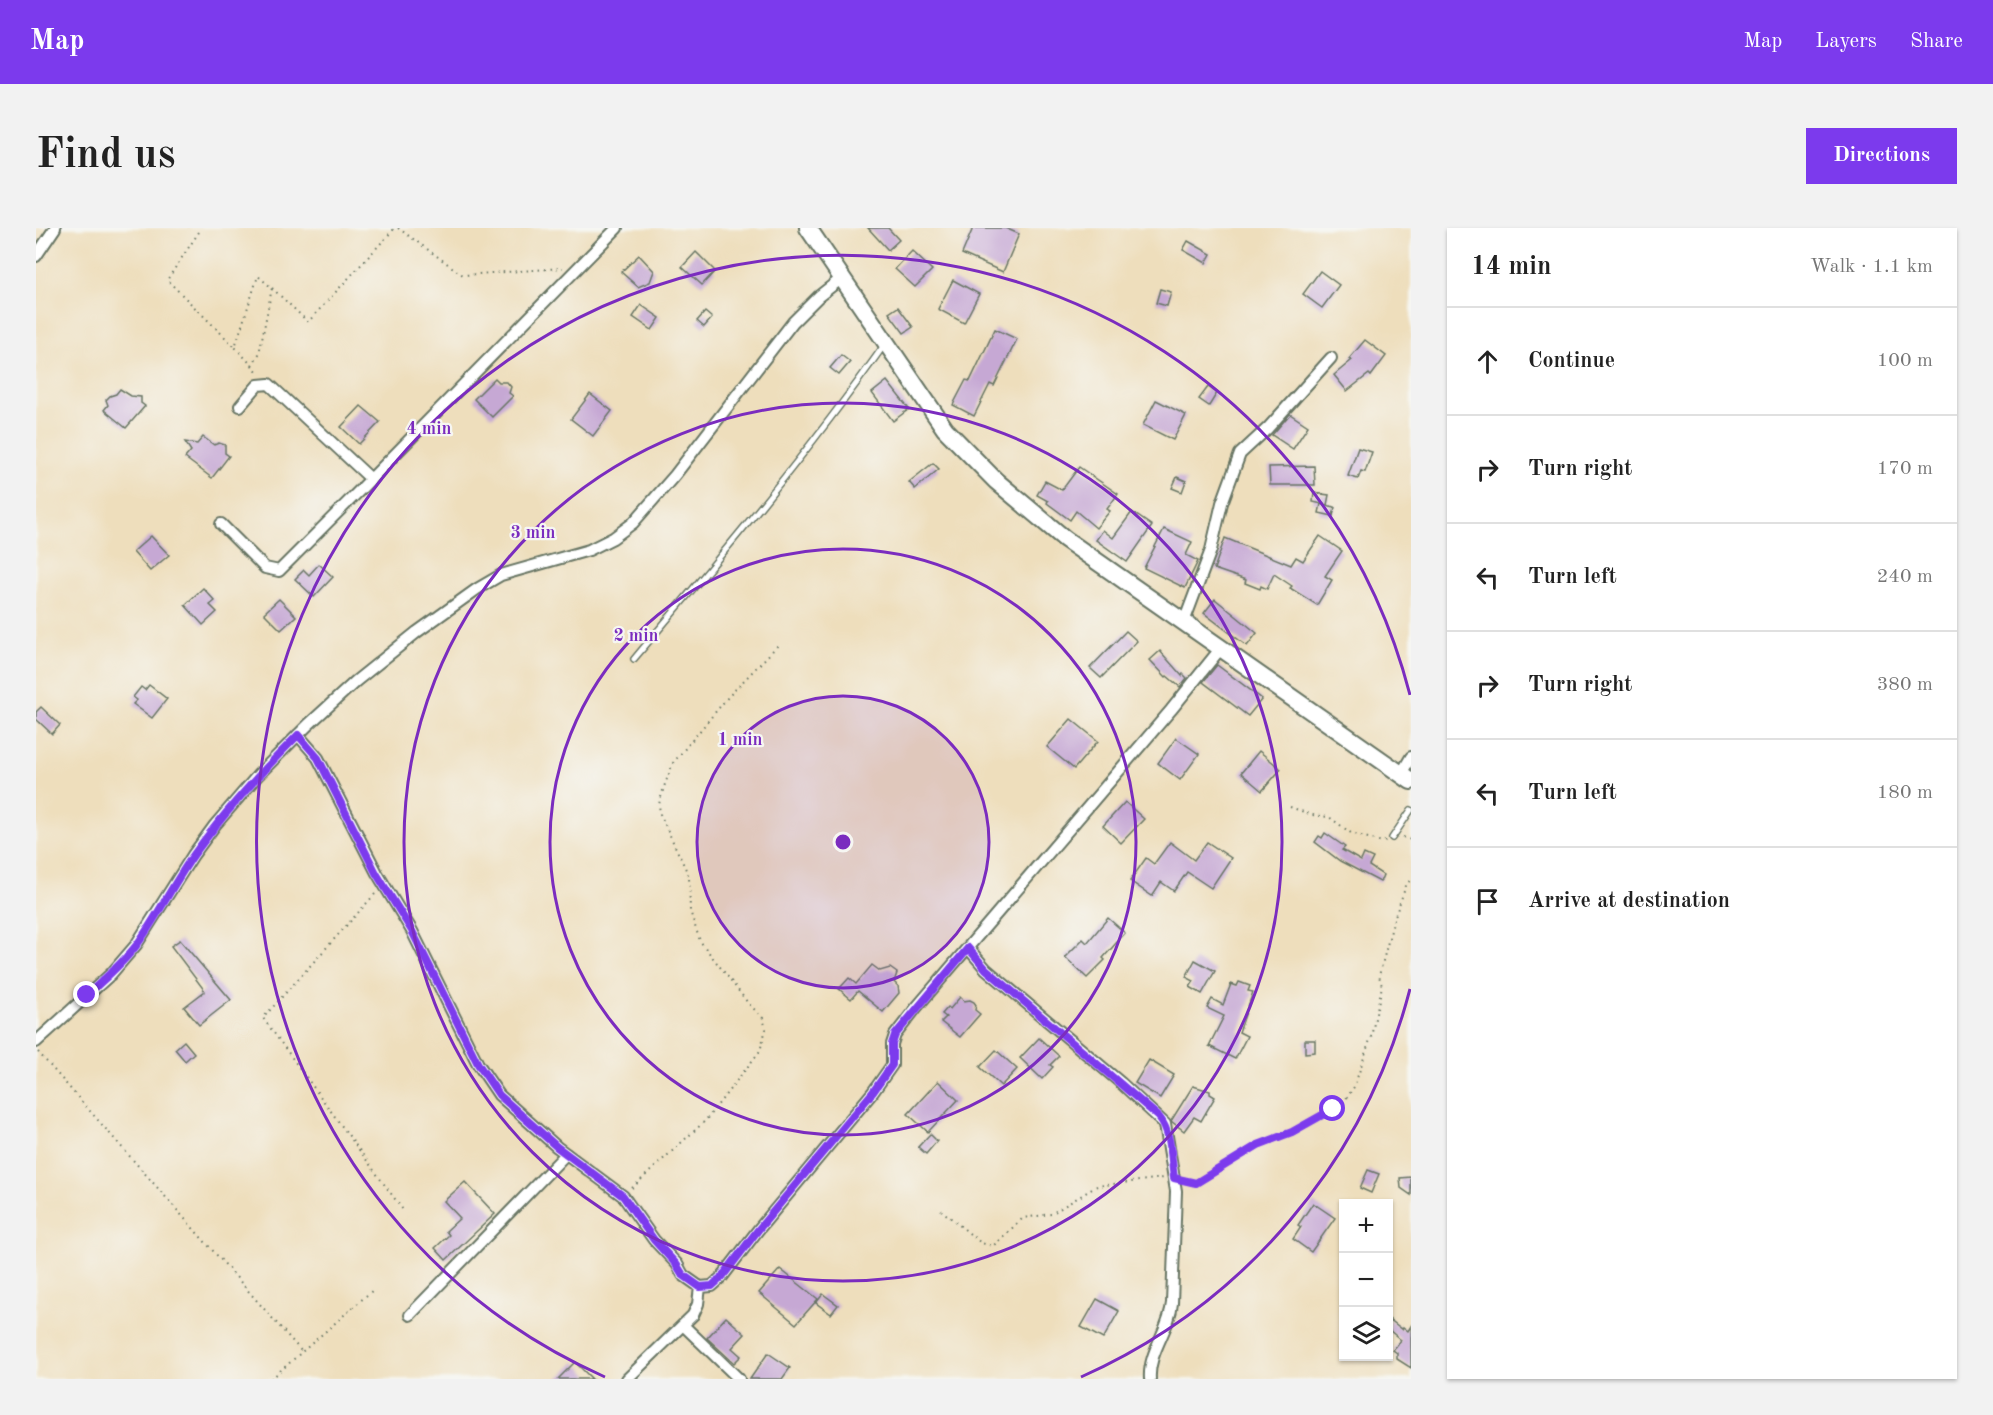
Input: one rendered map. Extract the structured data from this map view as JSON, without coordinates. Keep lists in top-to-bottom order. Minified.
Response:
{"page":{"header":"Map","nav":["Map","Layers","Share"],"buttons":"Directions","title":"Find us","heading":["14 min","Walk · 1.1 km"],"list":[["Continue","100 m"],["Turn right","170 m"],["Turn left","240 m"],["Turn right","380 m"],["Turn left","180 m"],"Arrive at destination"],"map_buttons":["+","−"]},"rings":["4 min","3 min","2 min","1 min"]}
